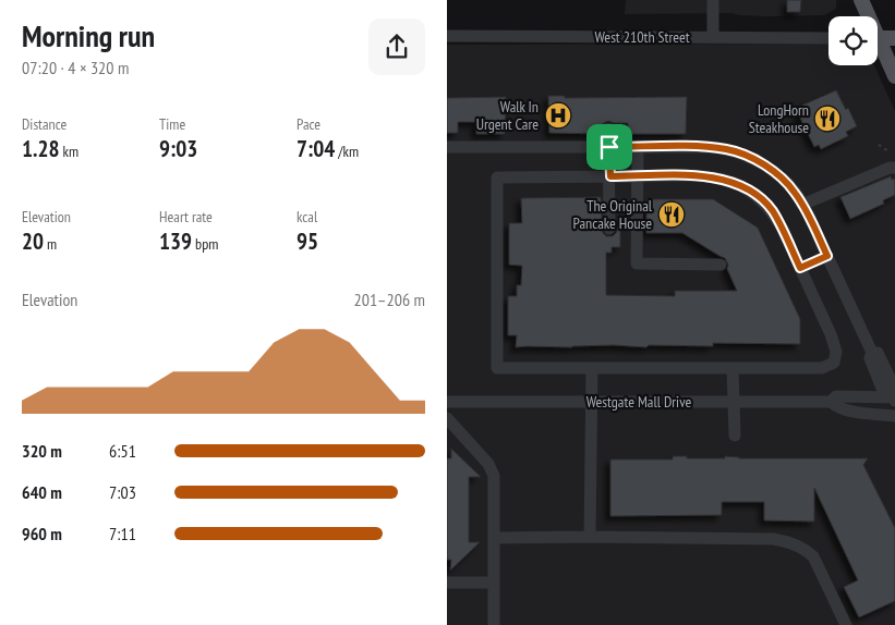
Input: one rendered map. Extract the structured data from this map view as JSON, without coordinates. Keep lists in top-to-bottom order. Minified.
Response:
{"streets":{"street":["West 210th Street","Westgate Mall Drive"]},"places":{"hospital":["Walk In Urgent Care"],"restaurant":["LongHorn Steakhouse","The Original Pancake House"]},"page":{"heading":["Morning run","07:20 · 4 × 320 m"],"stats":[["Distance","1.28 km"],["Time","9:03"],["Pace","7:04 /km"],["Elevation","20 m"],["Heart rate","139 bpm"],["kcal","95"]],"chart":["Elevation","201–206 m"],"list":[{"name":"320 m","note":"6:51"},{"name":"640 m","note":"7:03"},{"name":"960 m","note":"7:11"}]}}
